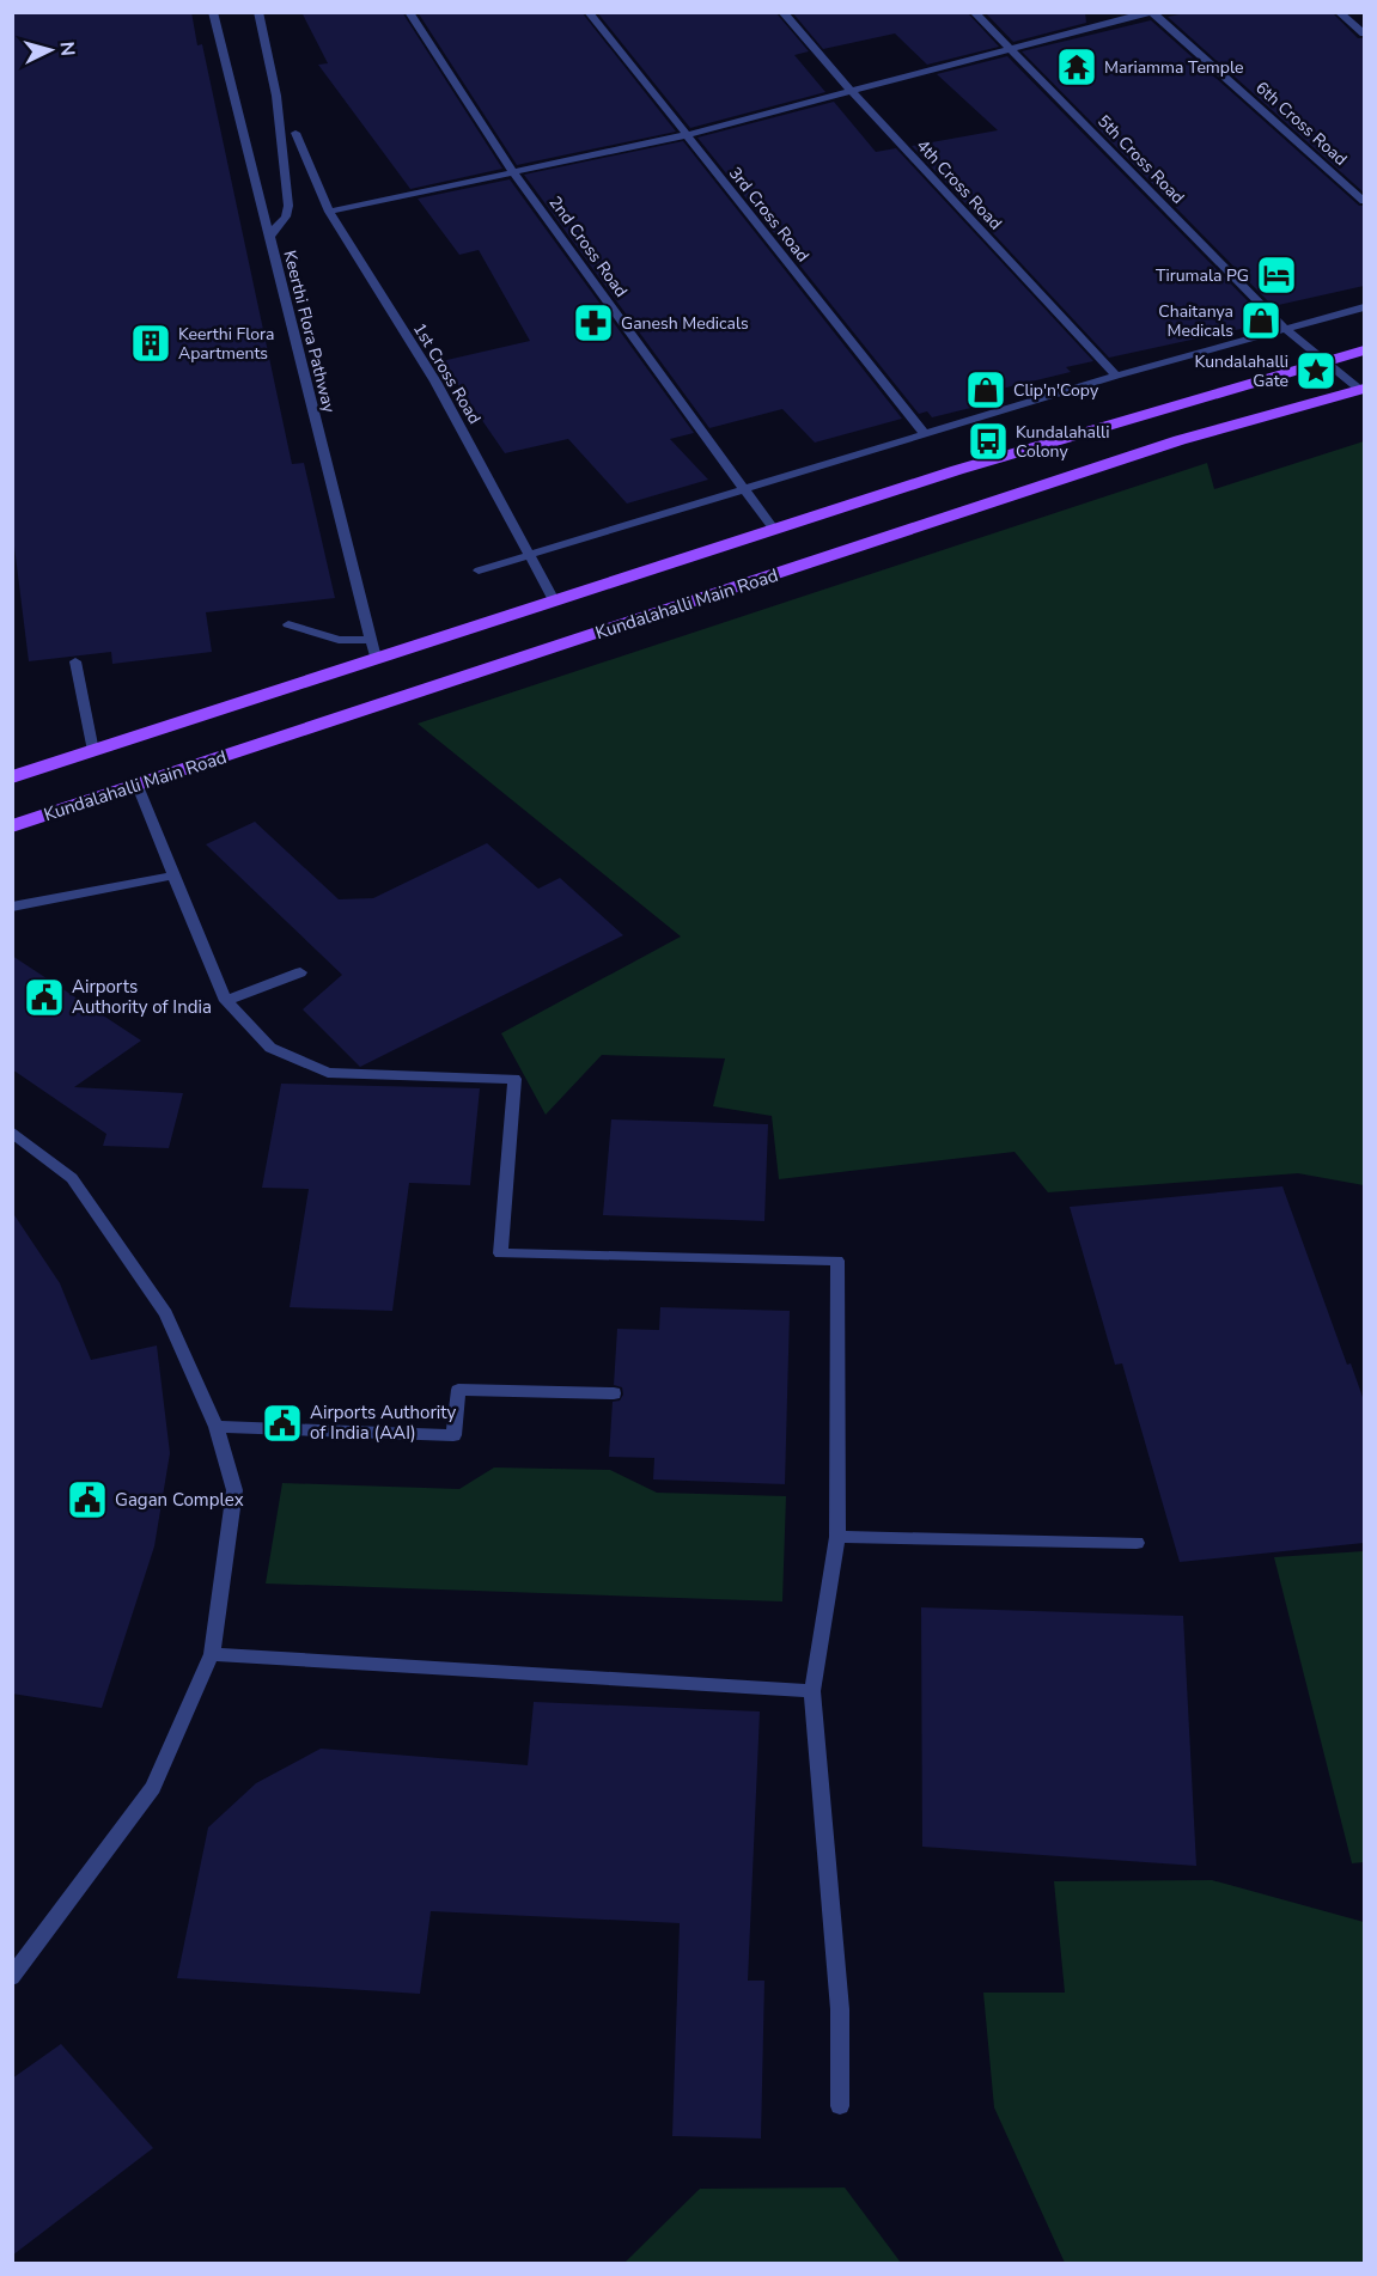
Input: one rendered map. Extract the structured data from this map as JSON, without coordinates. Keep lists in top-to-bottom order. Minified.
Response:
{"streets":{"main road":["Kundalahalli Main Road"],"street":["6th Cross Road","5th Cross Road","4th Cross Road","3rd Cross Road","2nd Cross Road","Keerthi Flora Pathway","1st Cross Road"]},"crossings":[["5th Cross Road","Kundalahalli Main Road"]],"places":{"temple":["Mariamma Temple"],"hotel":["Tirumala PG"],"shop":["Chaitanya Medicals","Clip'n'Copy"],"pharmacy":["Ganesh Medicals"],"building":["Keerthi Flora Apartments"],"place":["Kundalahalli Gate"],"bus stop":["Kundalahalli Colony"],"public building":["Airports Authority of India","Airports Authority of India (AAI)","Gagan Complex"]},"north":"right"}
